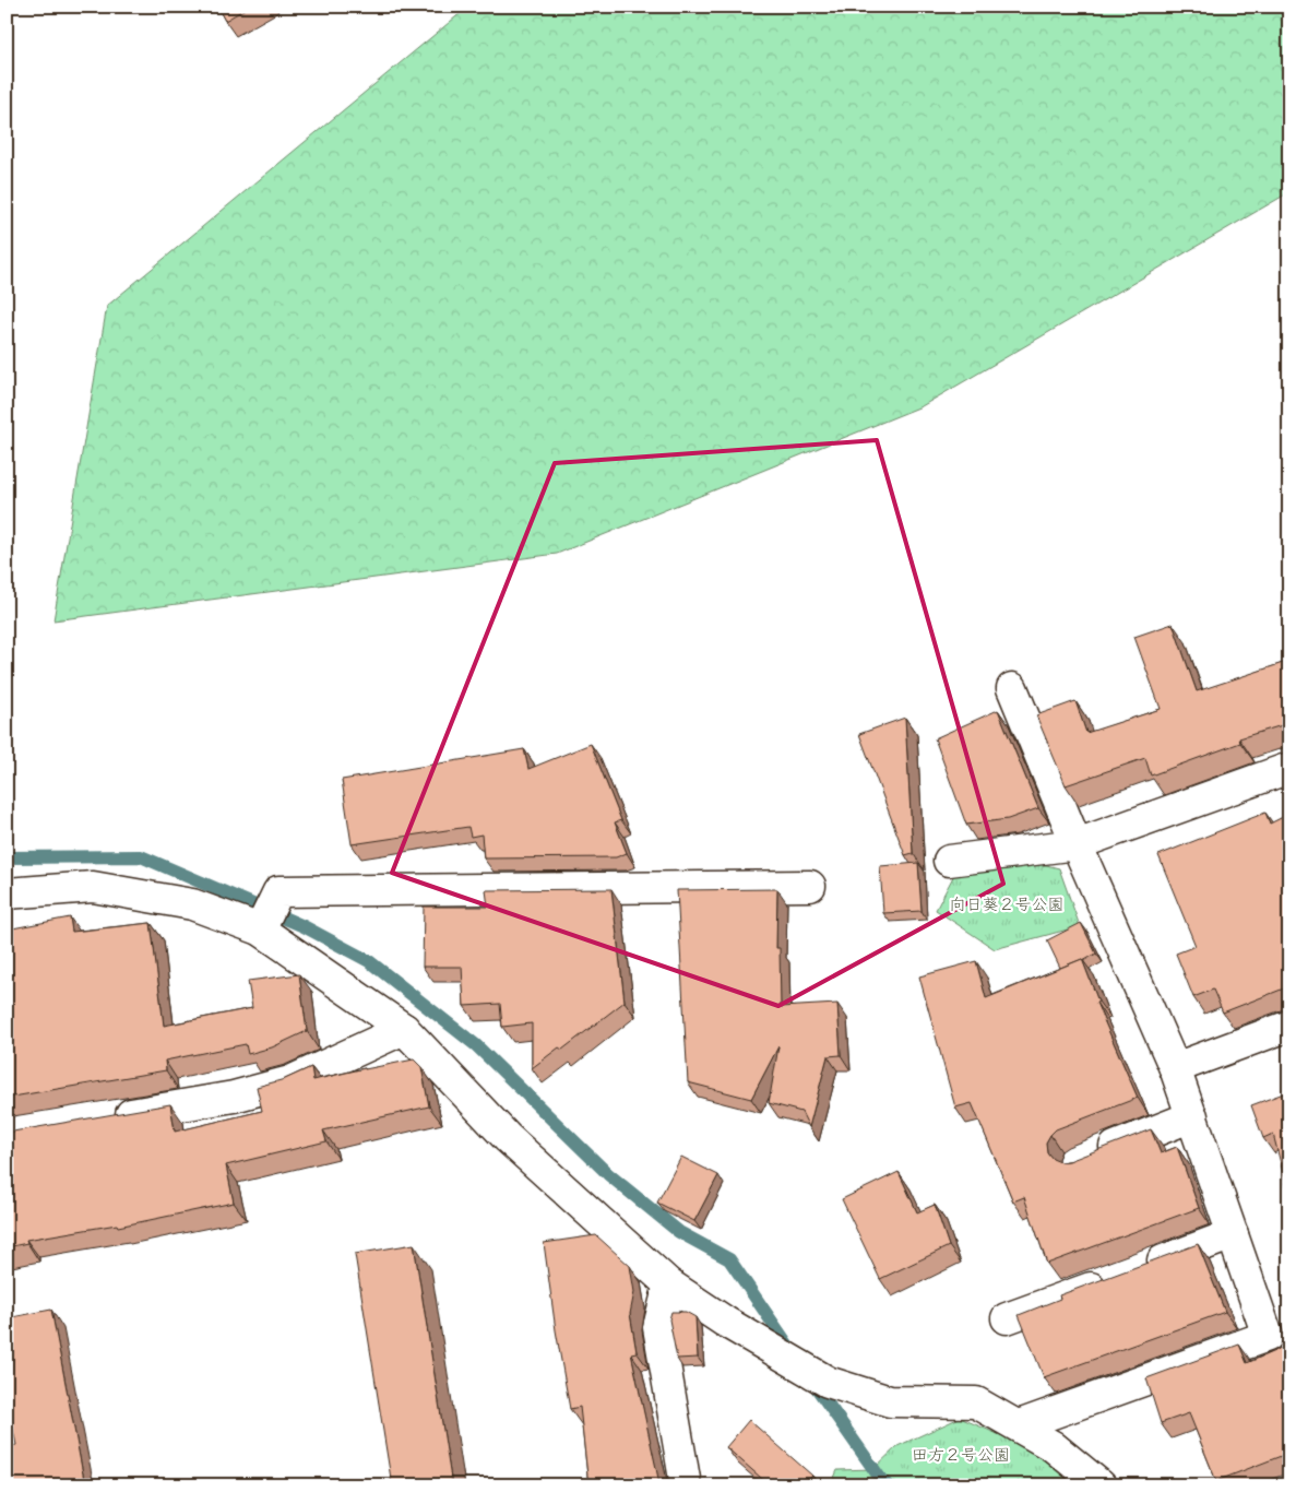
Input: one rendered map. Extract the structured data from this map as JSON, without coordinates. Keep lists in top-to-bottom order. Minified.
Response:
{"parks":["向日葵２号公園","田方２号公園"]}
